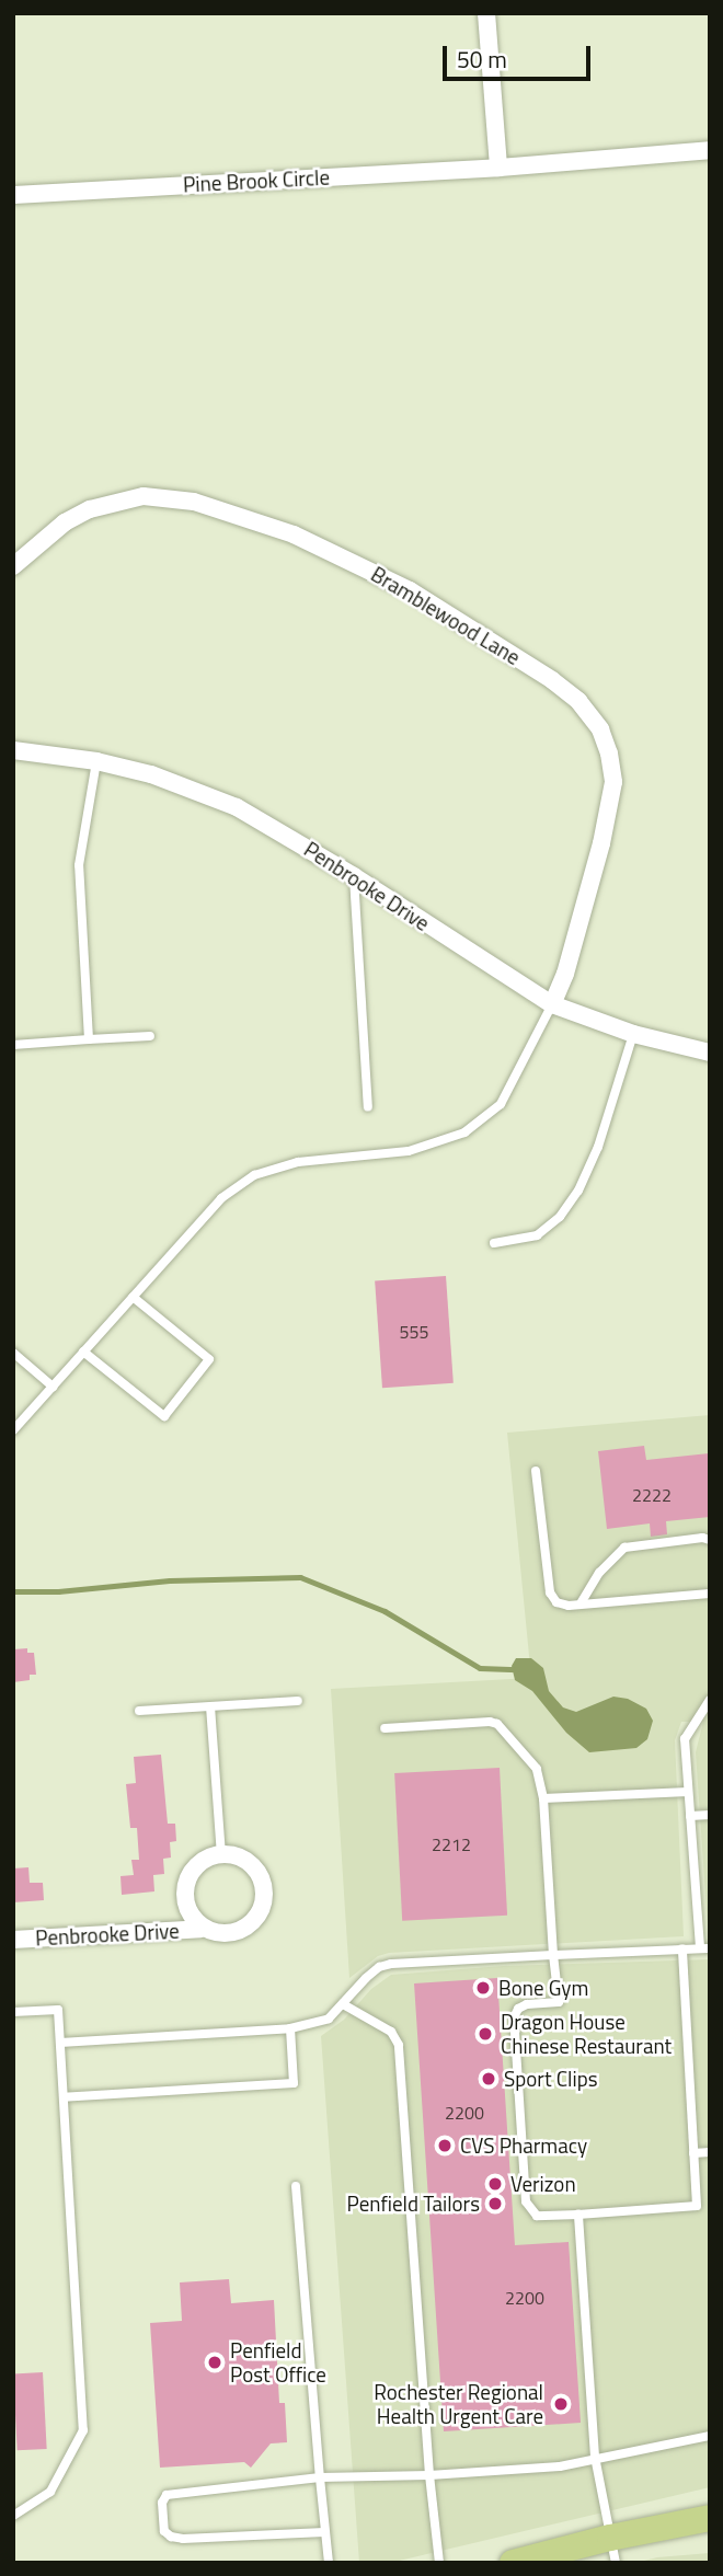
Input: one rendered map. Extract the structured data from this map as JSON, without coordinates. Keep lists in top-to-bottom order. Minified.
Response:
{"streets":{"street":["Pine Brook Circle","Bramblewood Lane","Penbrooke Drive"]},"crossings":[["Bramblewood Lane","Penbrooke Drive"]],"places":["Bone Gym","Dragon House Chinese Restaurant","Sport Clips","CVS Pharmacy","Verizon","Penfield Tailors","Penfield Post Office","Rochester Regional Health Urgent Care"],"house_numbers":["555","2222","2212","2200","2200"],"scale_bar":"50 m"}
